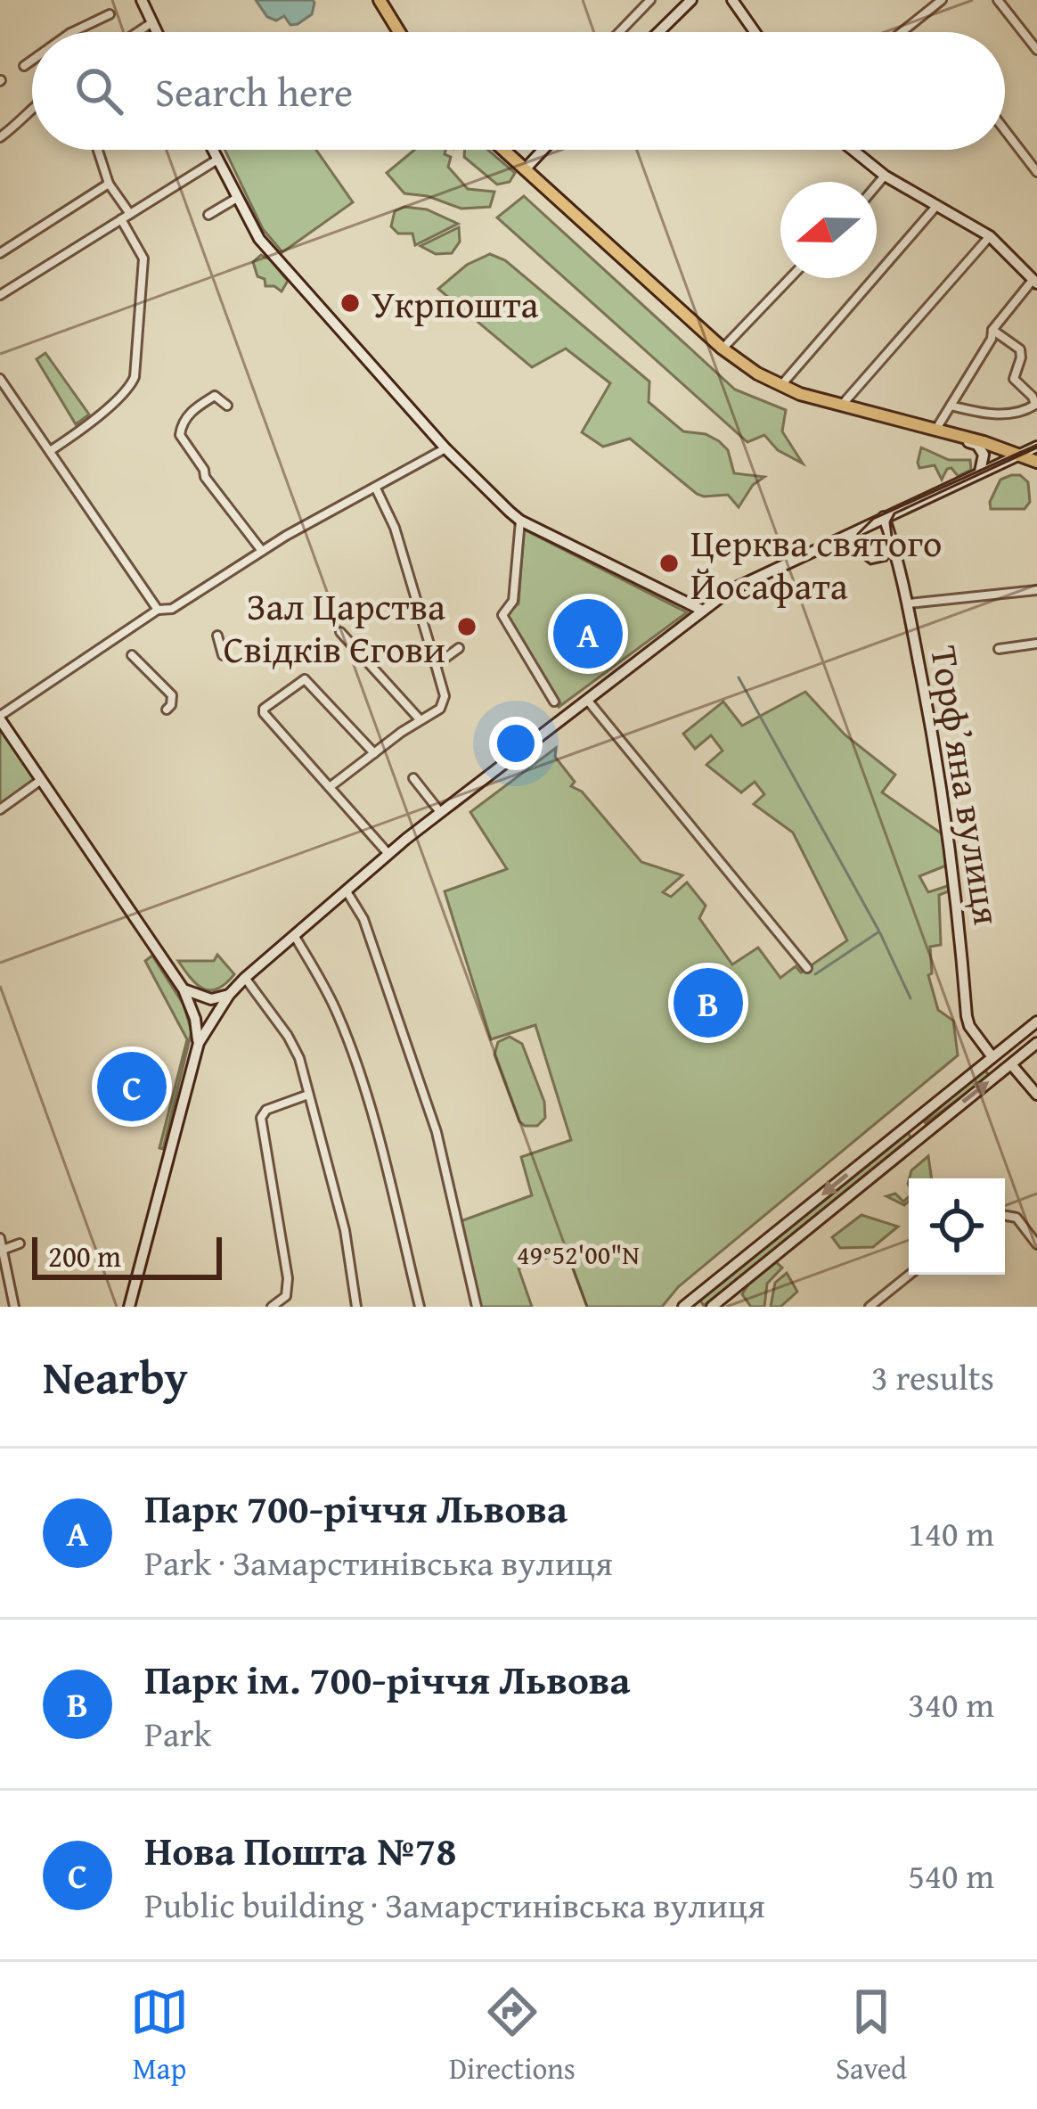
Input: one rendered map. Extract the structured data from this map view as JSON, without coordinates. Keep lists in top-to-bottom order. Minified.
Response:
{"streets":{"main road":["Торфʼяна вулиця"]},"places":["Укрпошта","Церква святого Йосафата","Зал Царства Свідків Єгови"],"scale_bar":"200 m","north":"left","page":{"search":"Search here","pins":["A","B","C"],"scale":"200 m","heading":["Nearby","3 results"],"list":[{"mark":"A","name":"Парк 700-річчя Львова","note":"Park · Замарстинівська вулиця","value":"140 m"},{"mark":"B","name":"Парк ім. 700-річчя Львова","note":"Park","value":"340 m"},{"mark":"C","name":"Нова Пошта №78","note":"Public building · Замарстинівська вулиця","value":"540 m"}],"nav":["Map","Directions","Saved"]},"coordinates":["49°52'00\"N"]}
